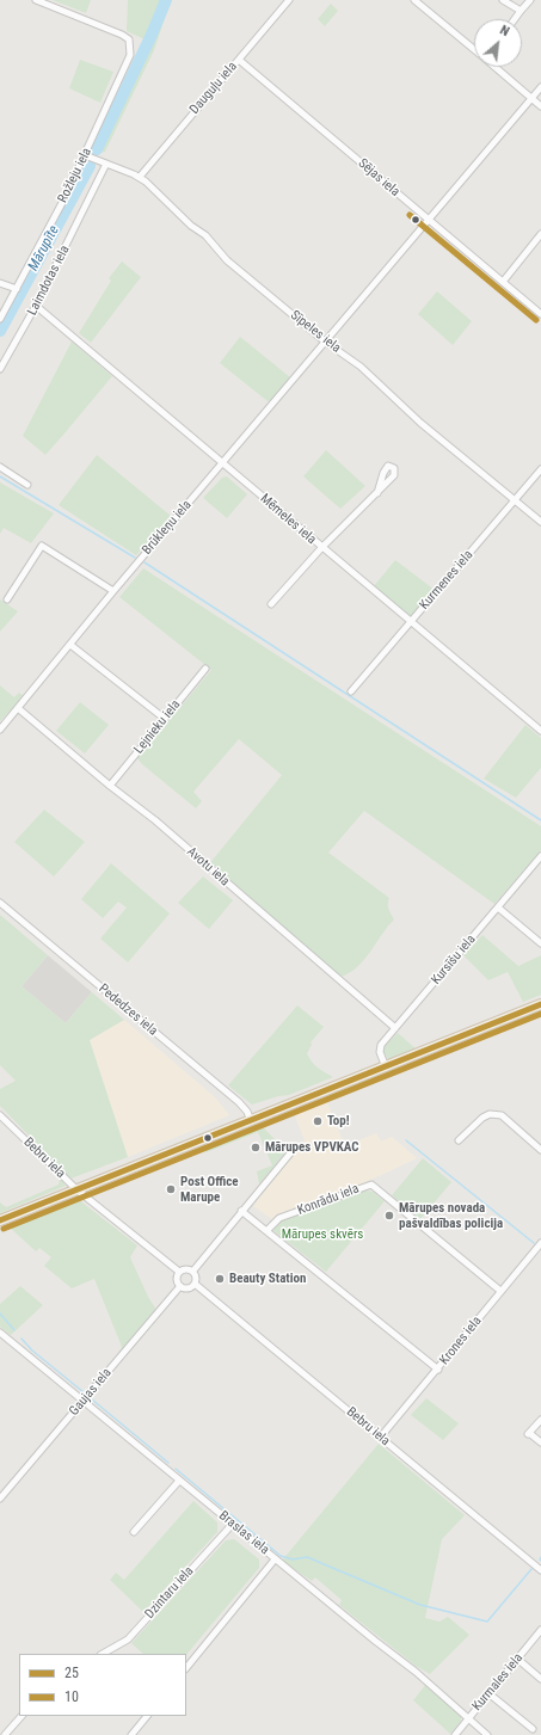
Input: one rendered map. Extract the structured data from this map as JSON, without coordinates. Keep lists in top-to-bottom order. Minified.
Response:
{"streets":{"street":["Dauguļu iela","Rožleju iela","Sējas iela","Laimdotas iela","Sīpeles iela","Mēmeles iela","Brūkleņu iela","Kurmenes iela","Lejnieku iela","Avotu iela","Kursīšu iela","Pededzes iela","Bebru iela","Konrādu iela","Krones iela","Gaujas iela","Braslas iela","Dzintaru iela","Kurmales iela"]},"crossings":[["Dauguļu iela","Sējas iela"],["Dauguļu iela","Sīpeles iela"],["Rožleju iela","Sīpeles iela"],["Sējas iela","Brūkleņu iela"],["Laimdotas iela","Sīpeles iela"],["Laimdotas iela","Mēmeles iela"],["Sīpeles iela","Brūkleņu iela"],["Sīpeles iela","Kurmenes iela"],["Mēmeles iela","Brūkleņu iela"],["Mēmeles iela","Kurmenes iela"],["Brūkleņu iela","Avotu iela"],["Lejnieku iela","Avotu iela"],["Avotu iela","Kursīšu iela"],["Bebru iela","Krones iela"],["Bebru iela","Gaujas iela"],["Konrādu iela","Krones iela"],["Gaujas iela","Braslas iela"],["Braslas iela","Dzintaru iela"],["Braslas iela","Kurmales iela"]],"water":["Mārupīte"],"parks":["Mārupes skvērs"],"places":["Top!","Mārupes VPVKAC","Post Office Marupe","Mārupes novada pašvaldības policija","Beauty Station"],"lines":["transit line 10","transit line 25"],"legend":["25","10"],"north":"top right"}
